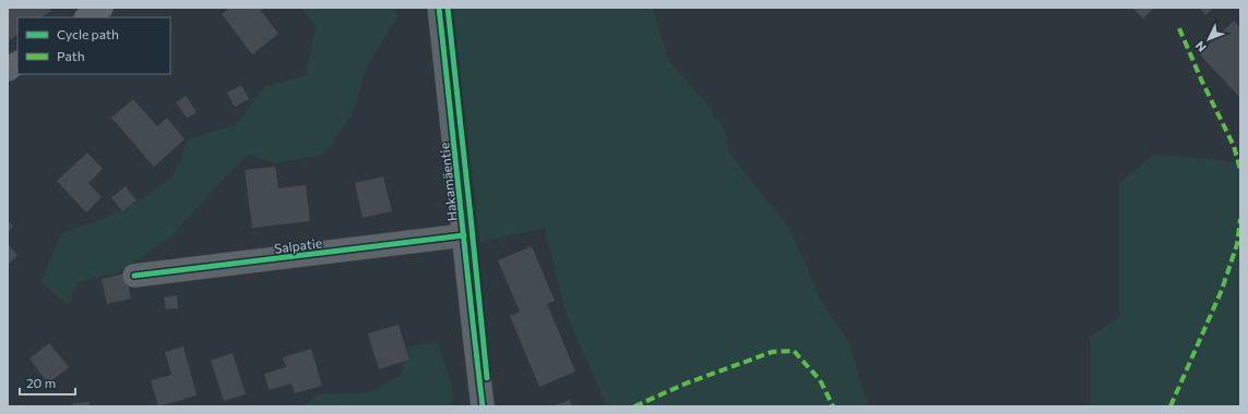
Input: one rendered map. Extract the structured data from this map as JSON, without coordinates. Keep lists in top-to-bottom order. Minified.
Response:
{"streets":{"street":["Hakamäentie","Salpatie"]},"crossings":[["Hakamäentie","Salpatie"]],"legend":["Cycle path","Path"],"scale_bar":"20 m","north":"bottom left"}
